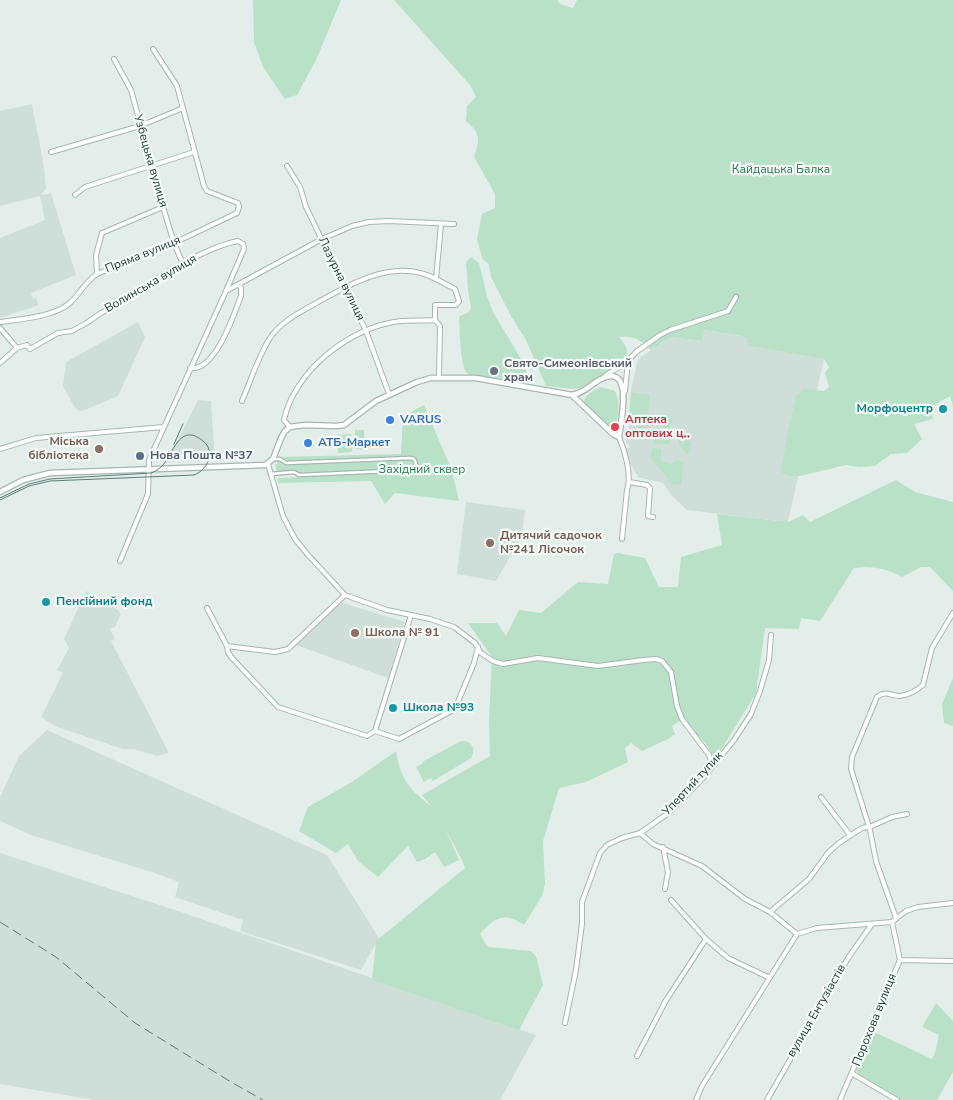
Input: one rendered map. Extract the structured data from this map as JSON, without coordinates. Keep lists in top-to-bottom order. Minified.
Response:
{"streets":{"street":["Узбецька вулиця","Пряма вулиця","Лазурна вулиця","Волинська вулиця","Упертий тупик","вулиця Ентузіастів","Порохова вулиця"]},"crossings":[["Узбецька вулиця","Пряма вулиця"],["Узбецька вулиця","Волинська вулиця"]],"parks":["Кайдацька Балка","Західний сквер"],"places":["Свято-Симеонівський храм","Морфоцентр","VARUS","Аптека оптових ц‥","АТБ-Маркет","Міська бібліотека","Нова Пошта №37","Дитячий садочок №241 Лісочок","Пенсійний фонд","Школа № 91","Школа №93"]}
